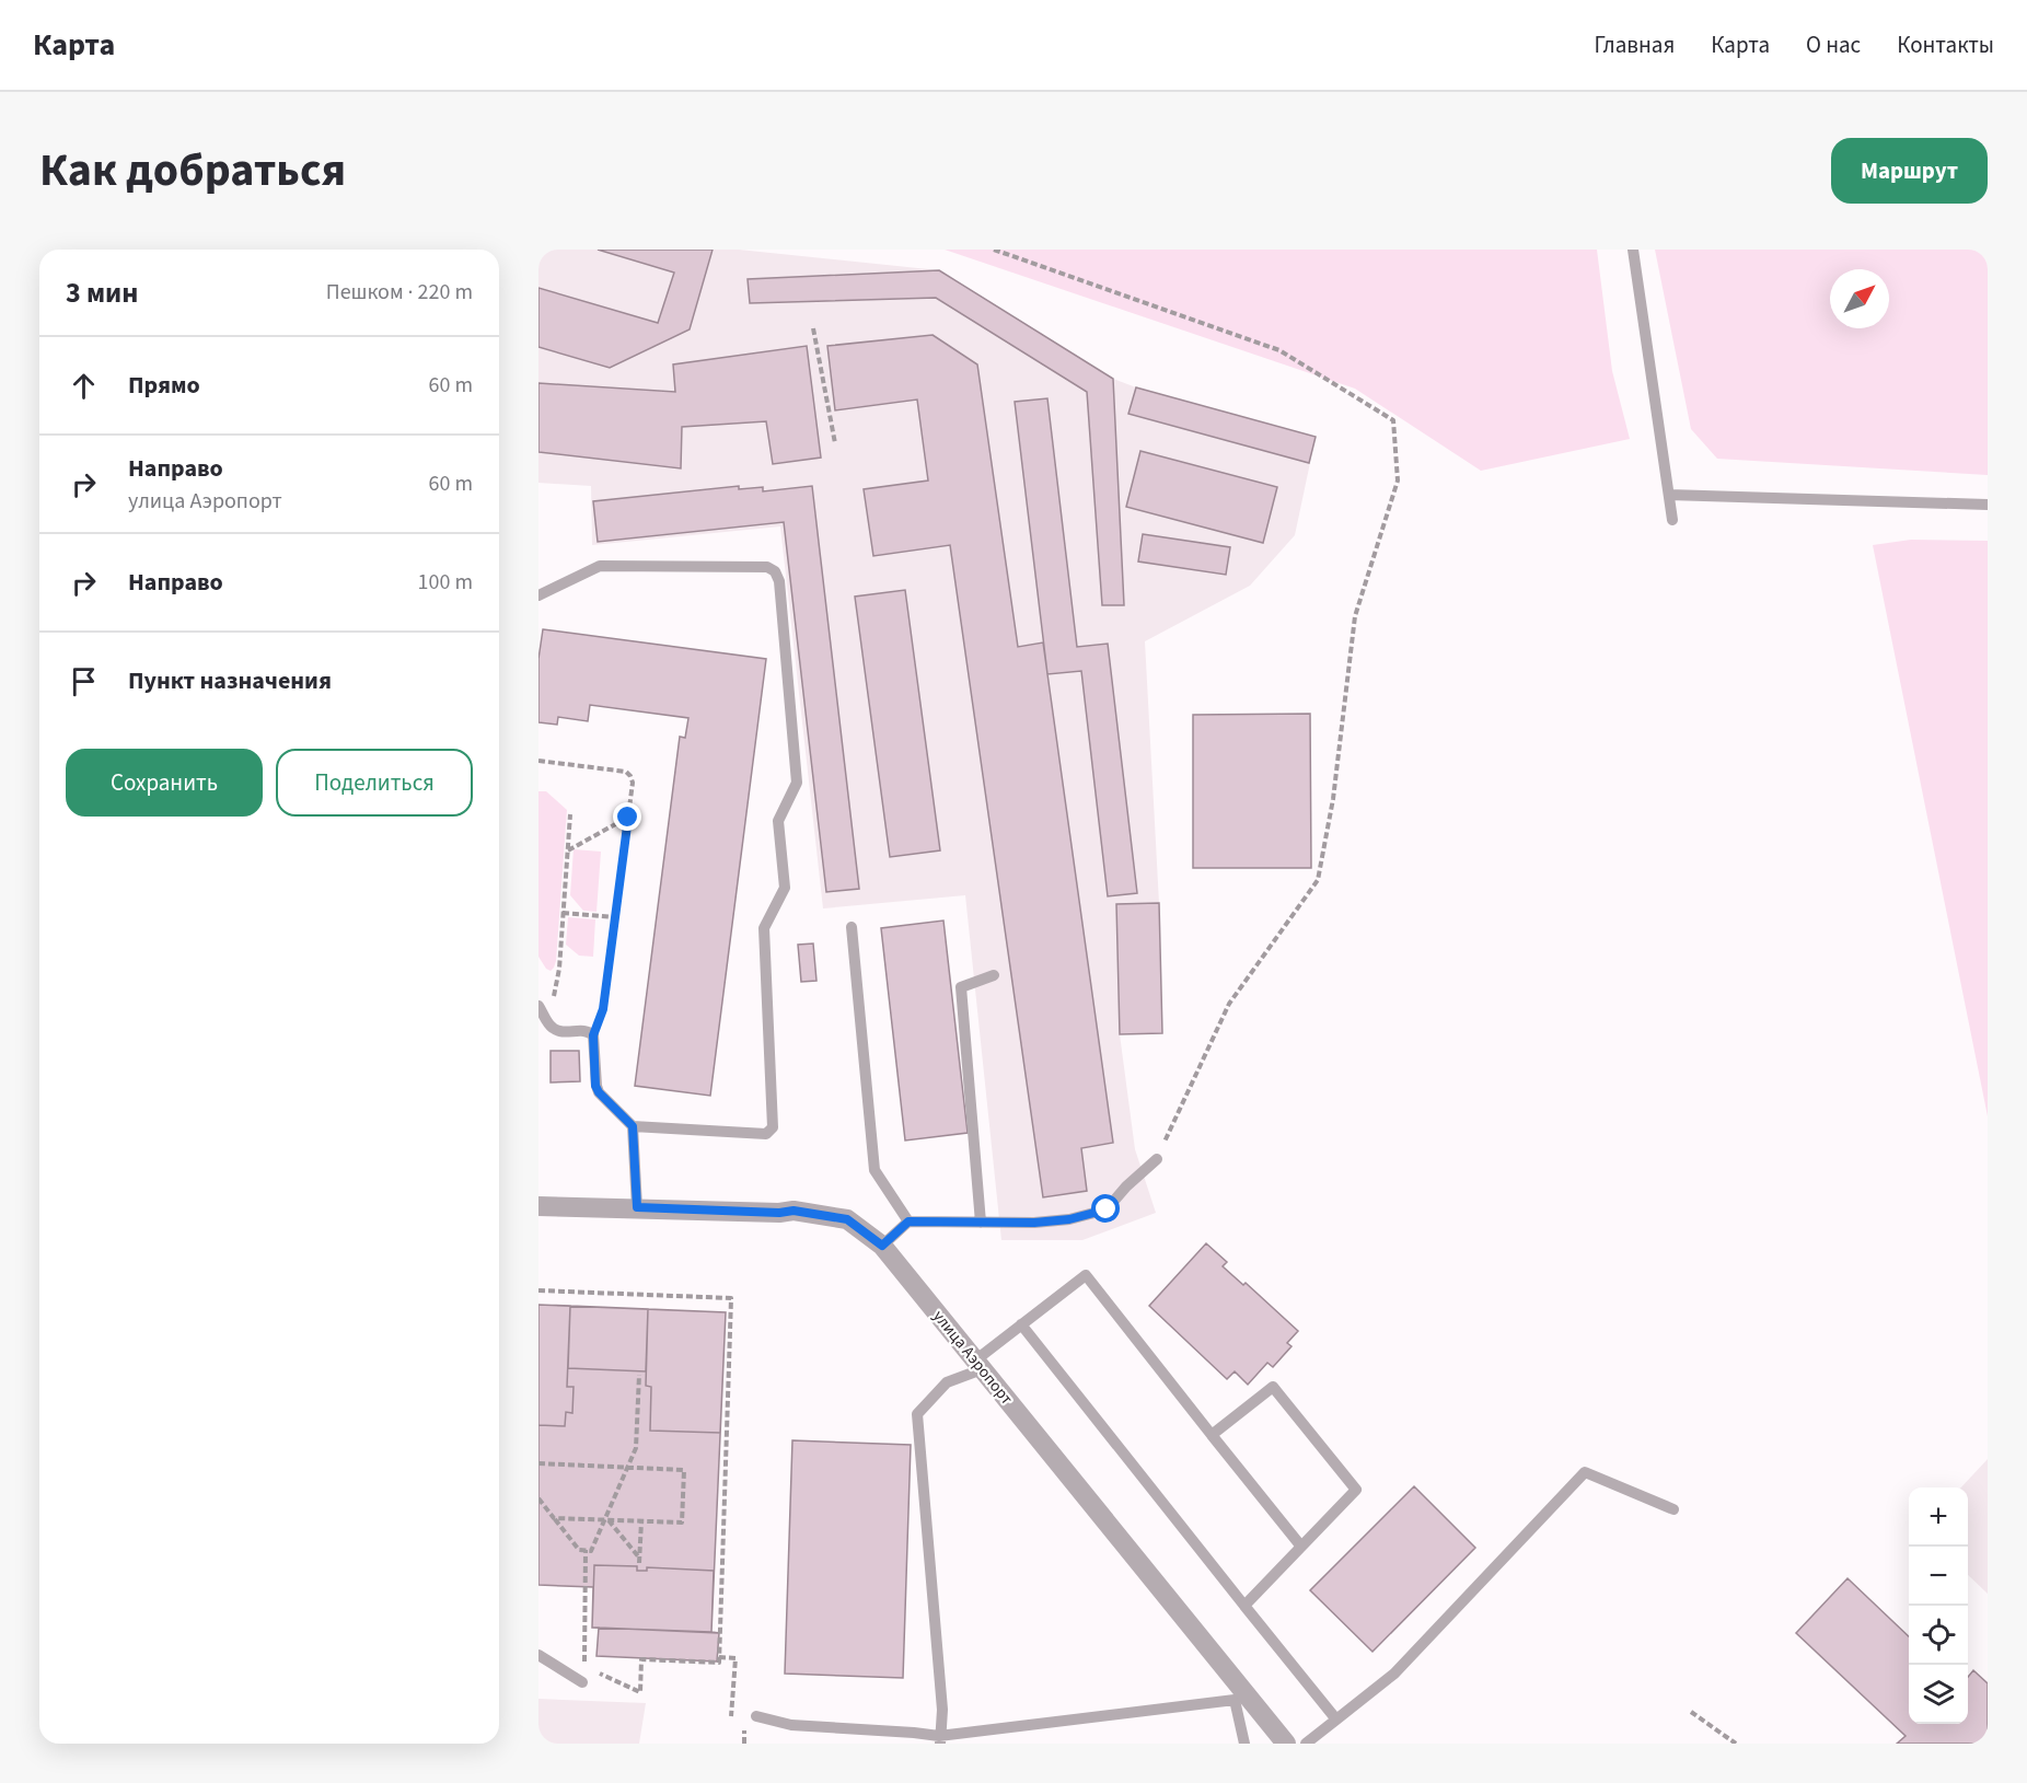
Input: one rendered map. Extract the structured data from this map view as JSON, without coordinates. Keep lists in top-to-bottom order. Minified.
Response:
{"streets":{"street":["улица Аэропорт"]},"north":"top right","page":{"header":"Карта","nav":["Главная","Карта","О нас","Контакты"],"title":"Как добраться","buttons":["Маршрут",["Сохранить","Поделиться"]],"heading":["3 мин","Пешком · 220 m"],"list":[["Прямо","60 m"],["Направо","улица Аэропорт","60 m"],["Направо","100 m"],"Пункт назначения"],"map_buttons":["+","−"]}}
